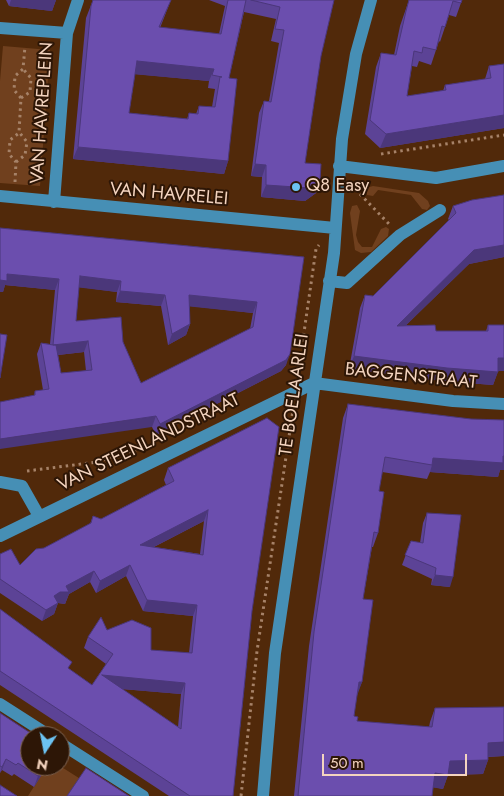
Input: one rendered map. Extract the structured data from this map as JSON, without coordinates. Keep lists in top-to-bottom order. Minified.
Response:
{"streets":{"street":["VAN HAVREPLEIN","VAN HAVRELEI","BAGGENSTRAAT","TE BOELAARLEI","VAN STEENLANDSTRAAT"]},"crossings":[["VAN HAVREPLEIN","VAN HAVRELEI"],["VAN HAVRELEI","TE BOELAARLEI"],["BAGGENSTRAAT","TE BOELAARLEI"],["BAGGENSTRAAT","VAN STEENLANDSTRAAT"],["TE BOELAARLEI","VAN STEENLANDSTRAAT"]],"places":["Q8 Easy"],"scale_bar":"50 m","north":"bottom"}
